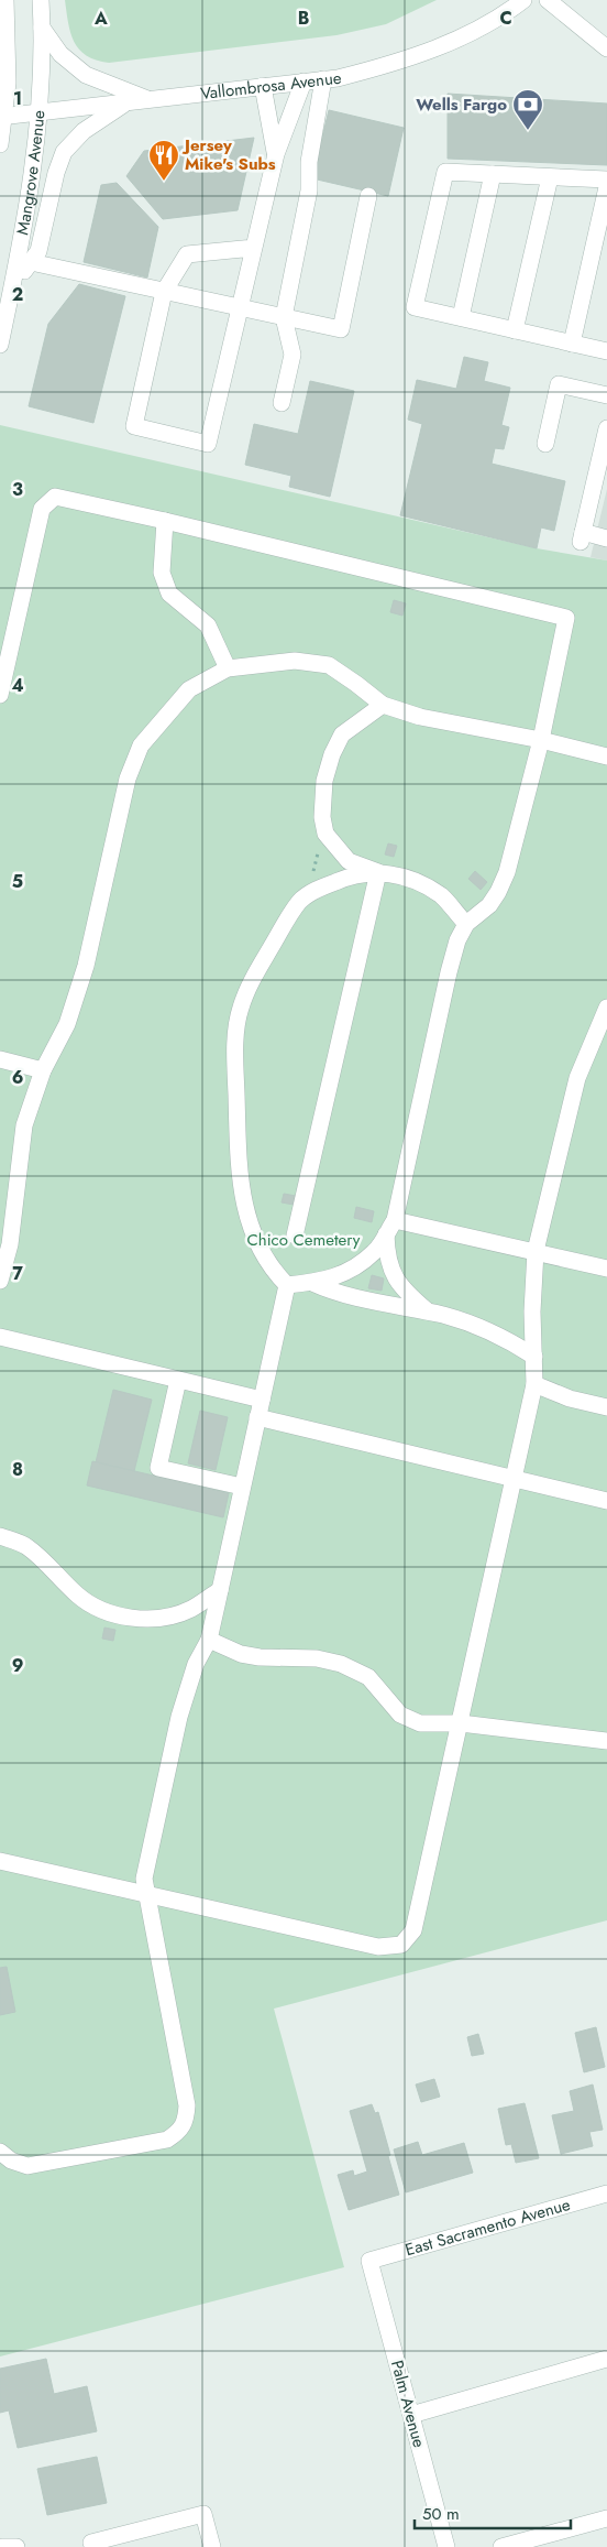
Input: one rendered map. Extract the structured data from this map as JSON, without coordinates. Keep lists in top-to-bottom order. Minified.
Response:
{"streets":{"street":["Vallombrosa Avenue","Mangrove Avenue","East Sacramento Avenue","Palm Avenue"]},"crossings":[["Vallombrosa Avenue","Mangrove Avenue"],["East Sacramento Avenue","Palm Avenue"]],"parks":["Chico Cemetery"],"places":{"bank":["Wells Fargo"],"restaurant":["Jersey Mike's Subs"]},"scale_bar":"50 m","grid":{"columns":["A","B","C"],"rows":["1","2","3","4","5","6","7","8","9"]}}
